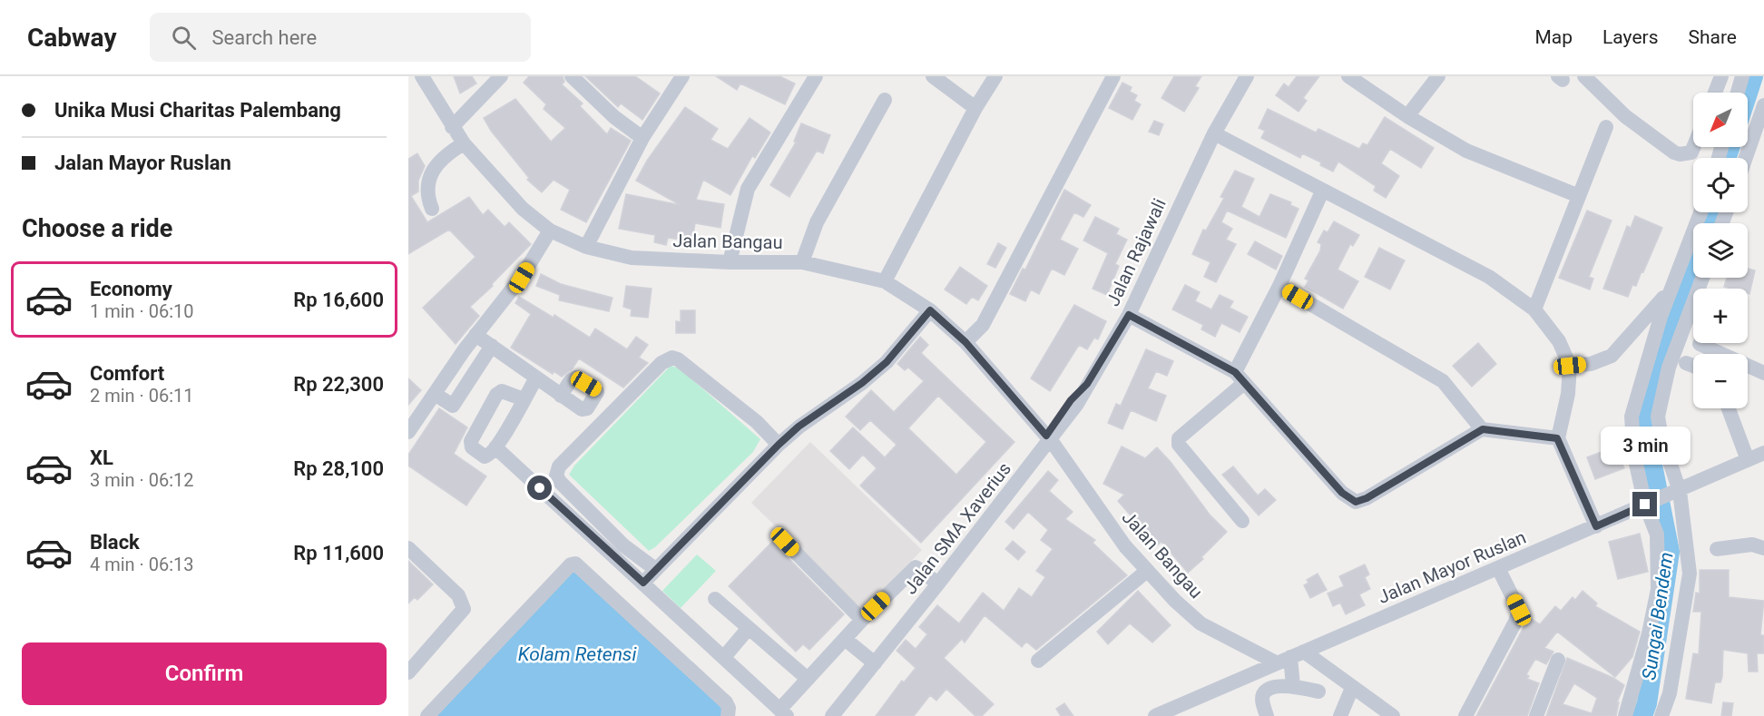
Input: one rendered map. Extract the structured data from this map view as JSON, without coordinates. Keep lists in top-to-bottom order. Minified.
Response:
{"streets":{"street":["Jalan Bangau","Jalan Rajawali","Jalan SMA Xaverius","Jalan Mayor Ruslan"]},"crossings":[["Jalan Bangau","Jalan Rajawali"],["Jalan Bangau","Jalan SMA Xaverius"],["Jalan Bangau","Jalan Mayor Ruslan"],["Jalan Rajawali","Jalan SMA Xaverius"]],"water":["Sungai Bendem","Kolam Retensi"],"north":"bottom left","page":{"header":"Cabway","search":"Search here","nav":["Map","Layers","Share"],"banner":["Unika Musi Charitas Palembang","Jalan Mayor Ruslan"],"map_buttons":["+","−"],"heading":"Choose a ride","list":[{"name":"Economy","note":"1 min · 06:10","value":"Rp 16,600"},{"name":"Comfort","note":"2 min · 06:11","value":"Rp 22,300"},{"name":"XL","note":"3 min · 06:12","value":"Rp 28,100"},{"name":"Black","note":"4 min · 06:13","value":"Rp 11,600"}],"bubble":"3 min","buttons":"Confirm"}}
